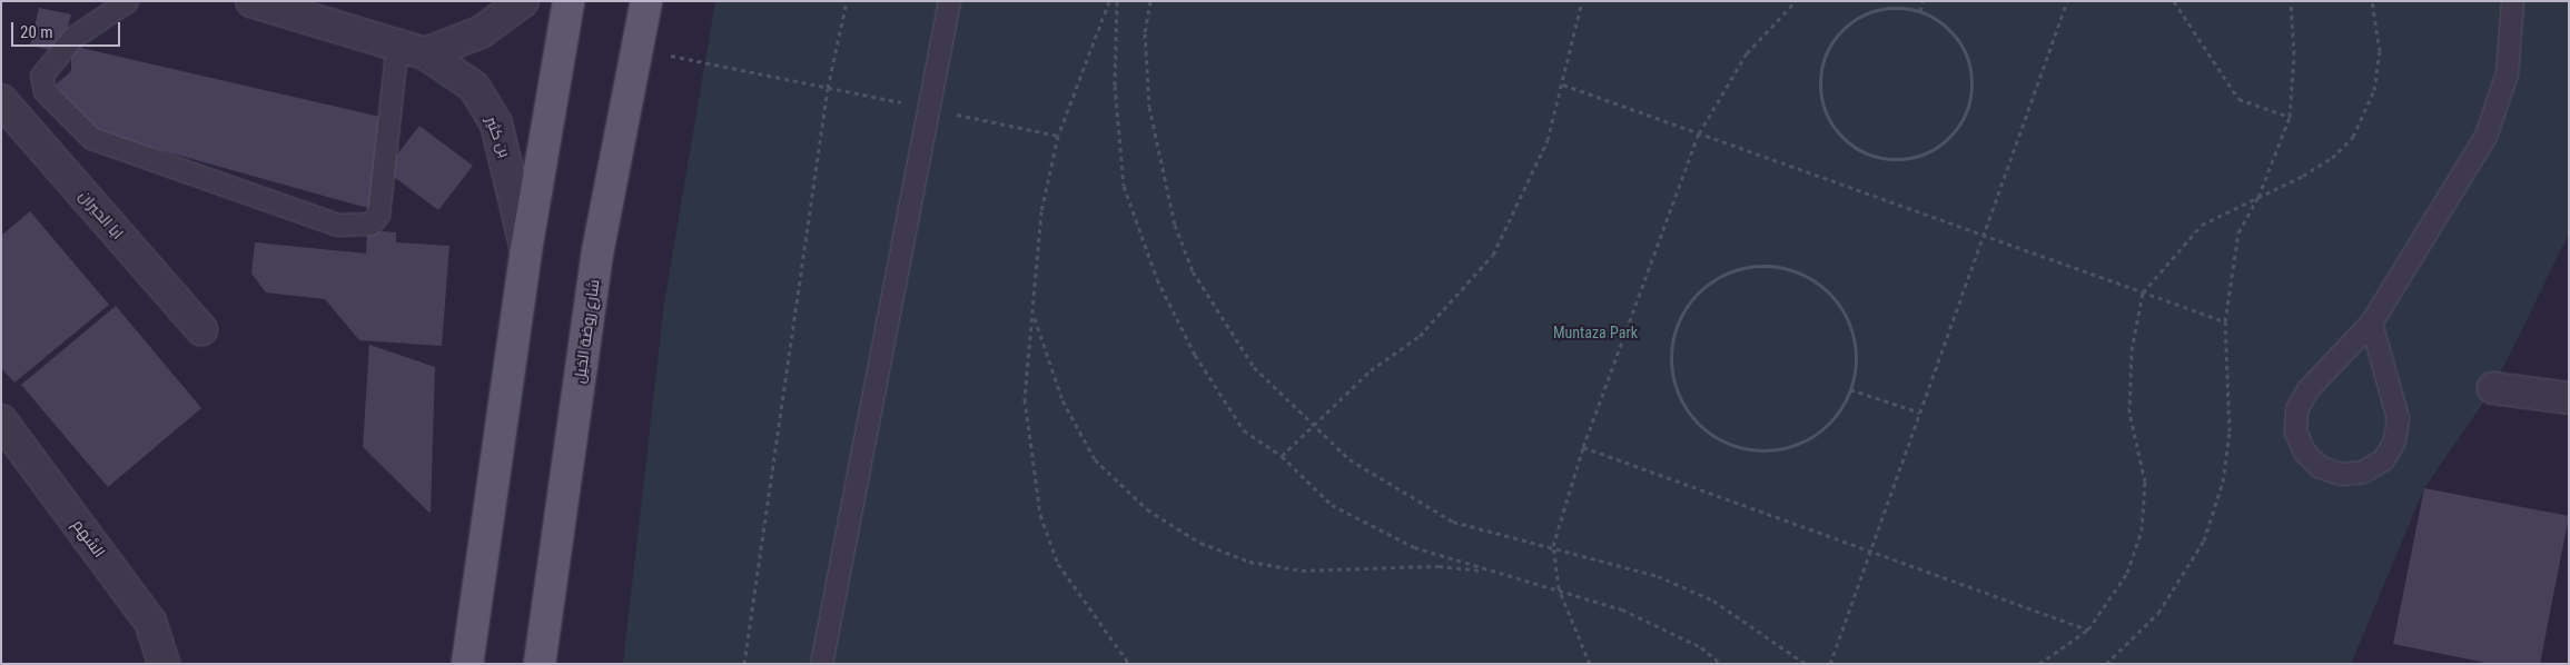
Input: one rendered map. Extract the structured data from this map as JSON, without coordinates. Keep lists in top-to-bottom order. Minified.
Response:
{"streets":{"main road":["شارع روضة الخيل"],"street":["بن كثير","ابا الحيران","السَّهم"]},"parks":["Muntaza Park"],"scale_bar":"20 m"}
